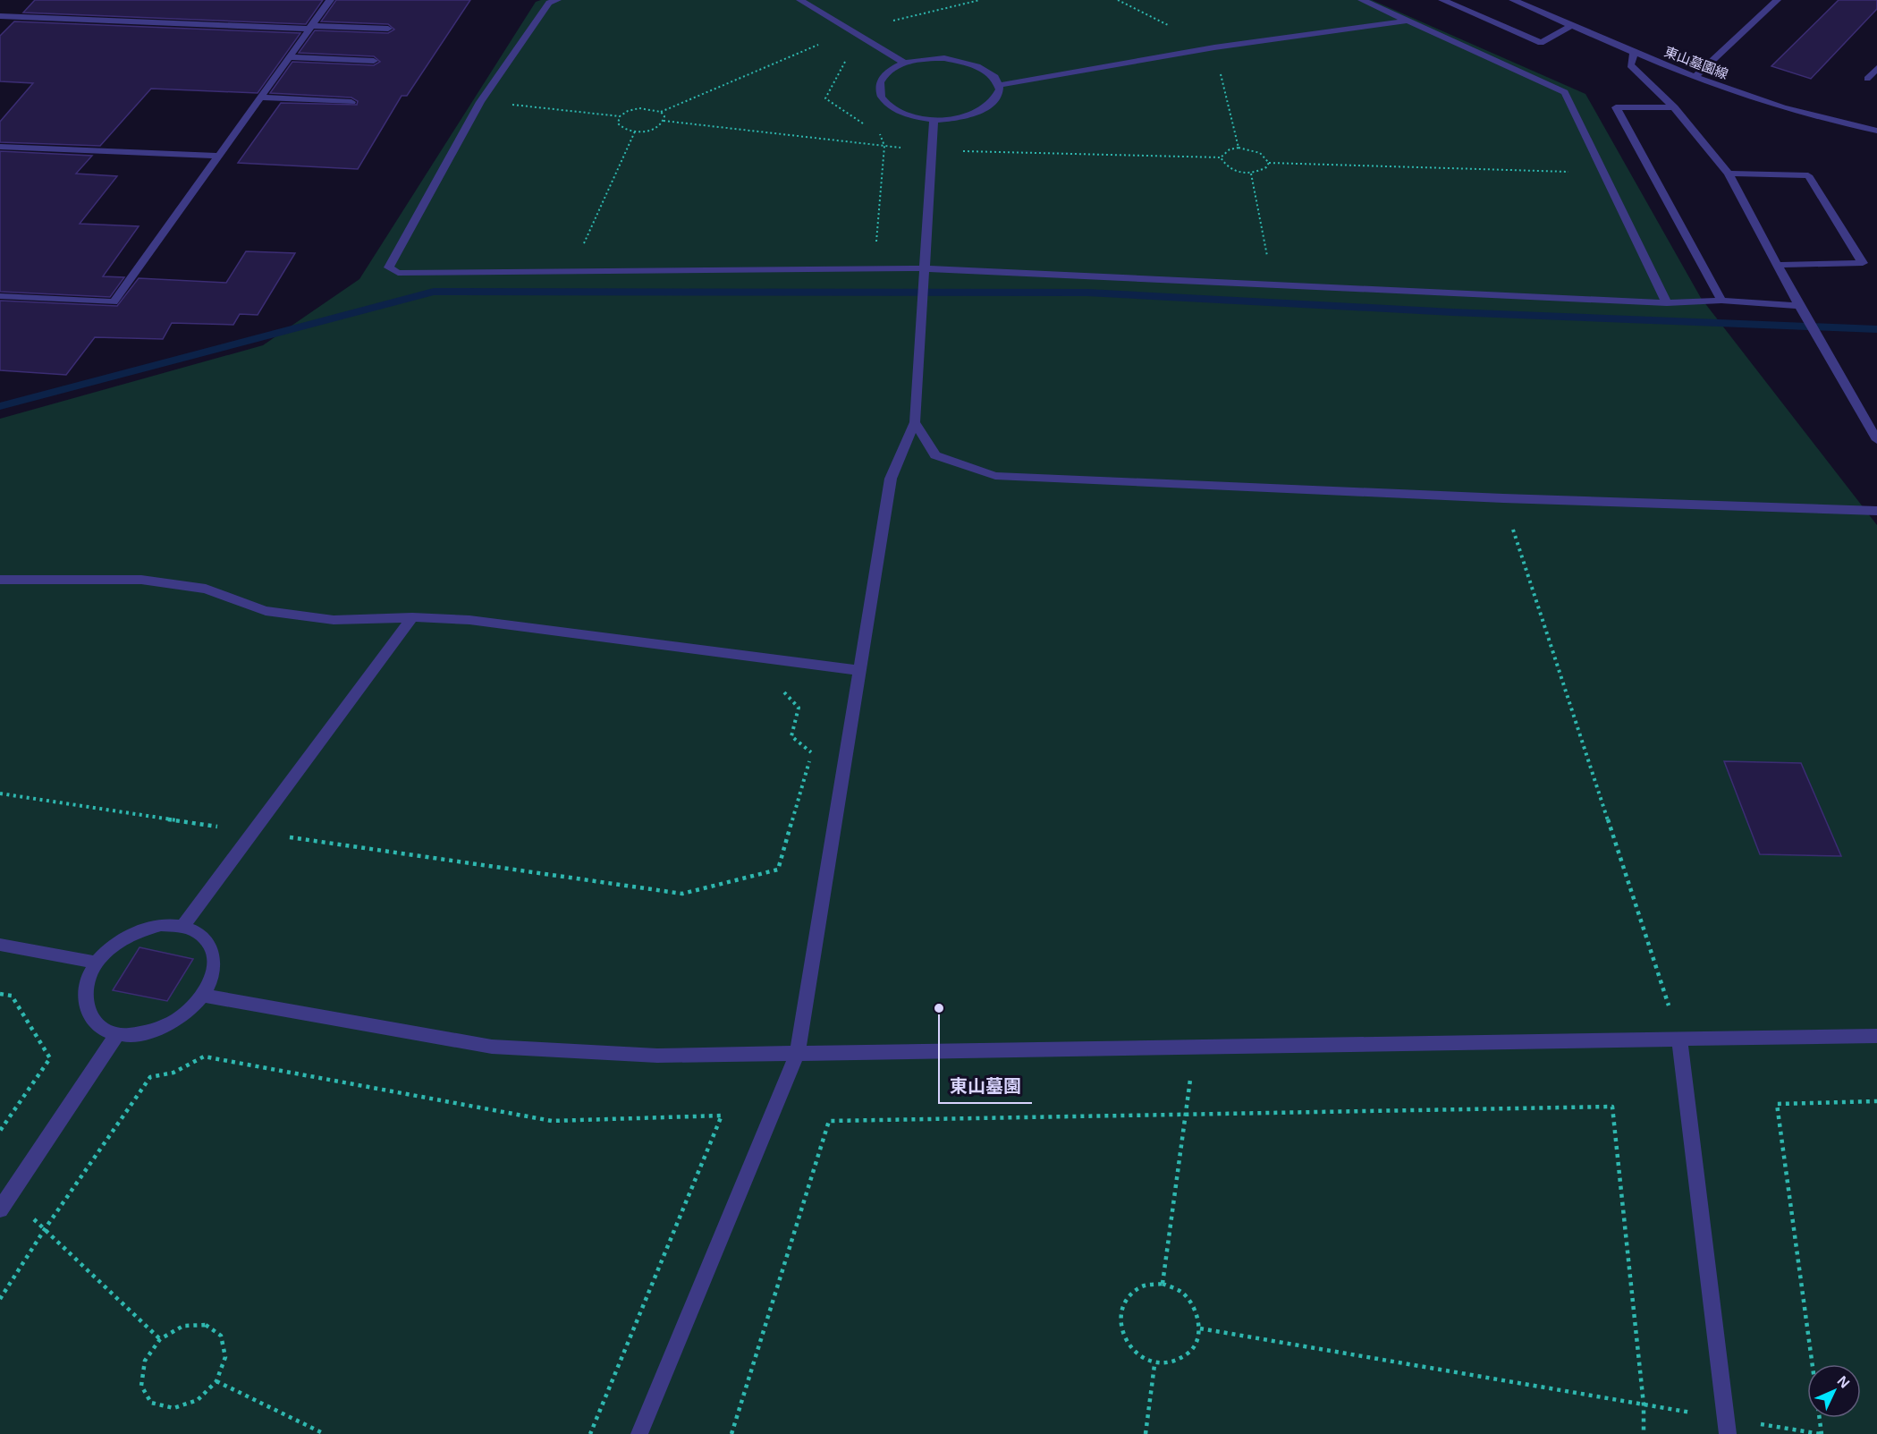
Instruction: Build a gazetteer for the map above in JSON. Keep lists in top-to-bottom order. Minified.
{"streets":{"street":["東山墓園線"]},"places":["東山墓園"],"north":"top right"}
